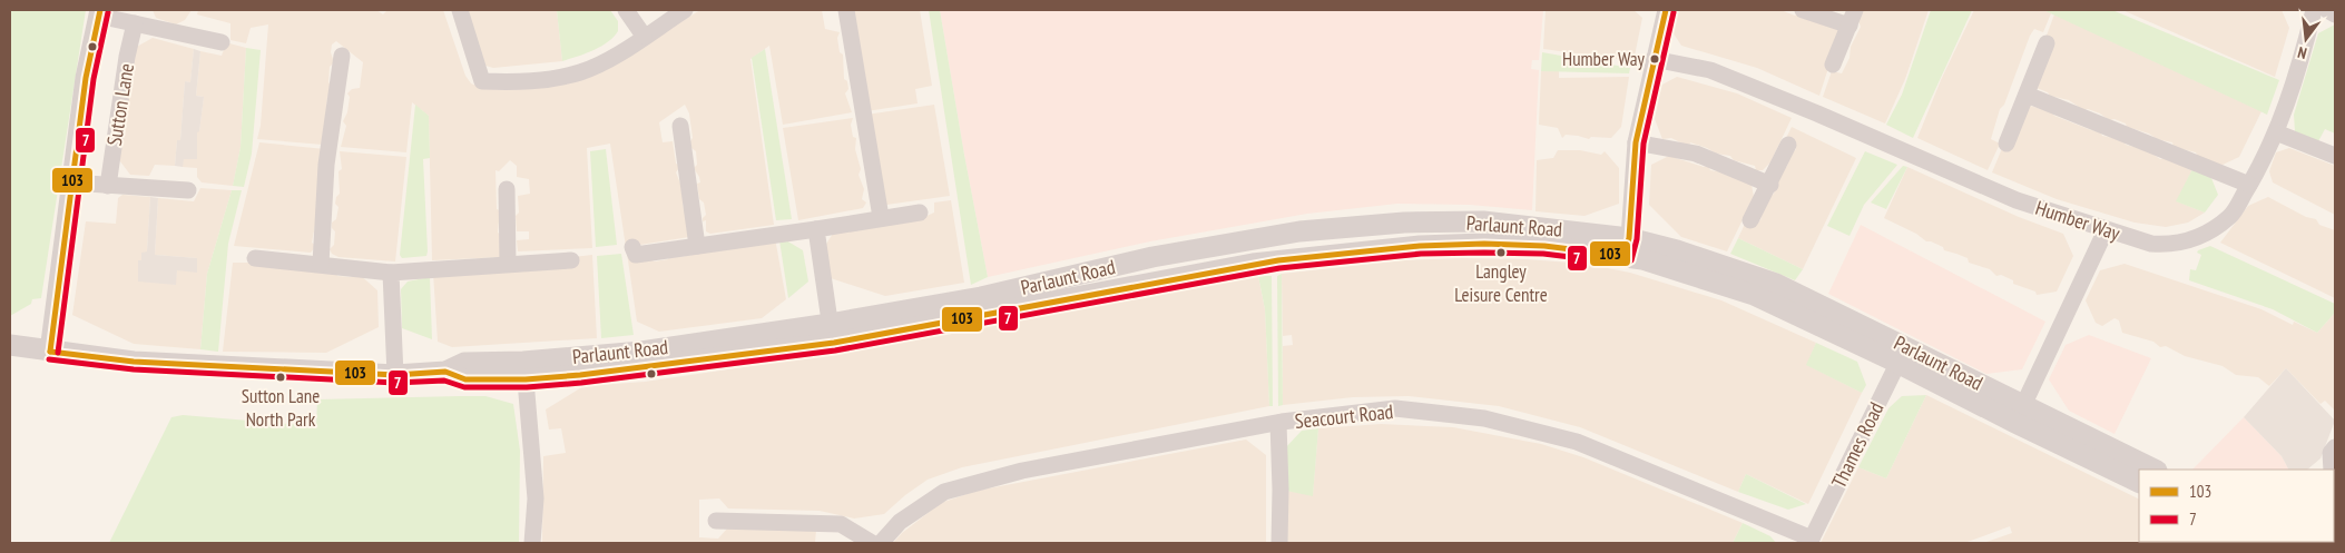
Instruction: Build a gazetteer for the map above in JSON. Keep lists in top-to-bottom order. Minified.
{"streets":{"street":["Sutton Lane","Humber Way","Parlaunt Road","Seacourt Road","Thames Road"]},"crossings":[["Sutton Lane","Parlaunt Road"],["Parlaunt Road","Thames Road"],["Seacourt Road","Thames Road"]],"places":["Humber Way","Langley Leisure Centre","Sutton Lane North Park"],"lines":["transit line 103","transit line 7"],"legend":["103","7"],"north":"bottom"}
